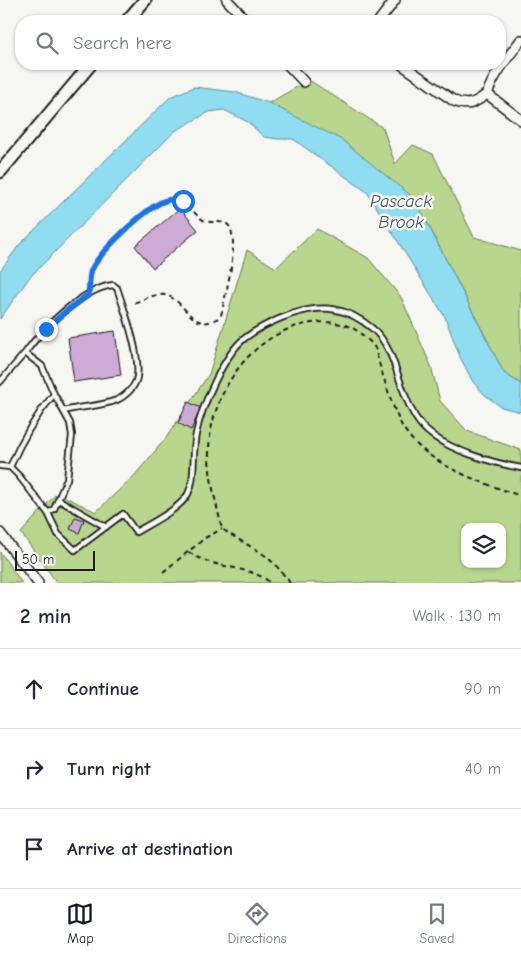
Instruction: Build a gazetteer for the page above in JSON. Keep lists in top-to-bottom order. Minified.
{"water":["Pascack Brook"],"scale_bar":"50 m","page":{"search":"Search here","scale":"50 m","heading":["2 min","Walk · 130 m"],"list":[["Continue","90 m"],["Turn right","40 m"],"Arrive at destination"],"nav":["Map","Directions","Saved"]}}
